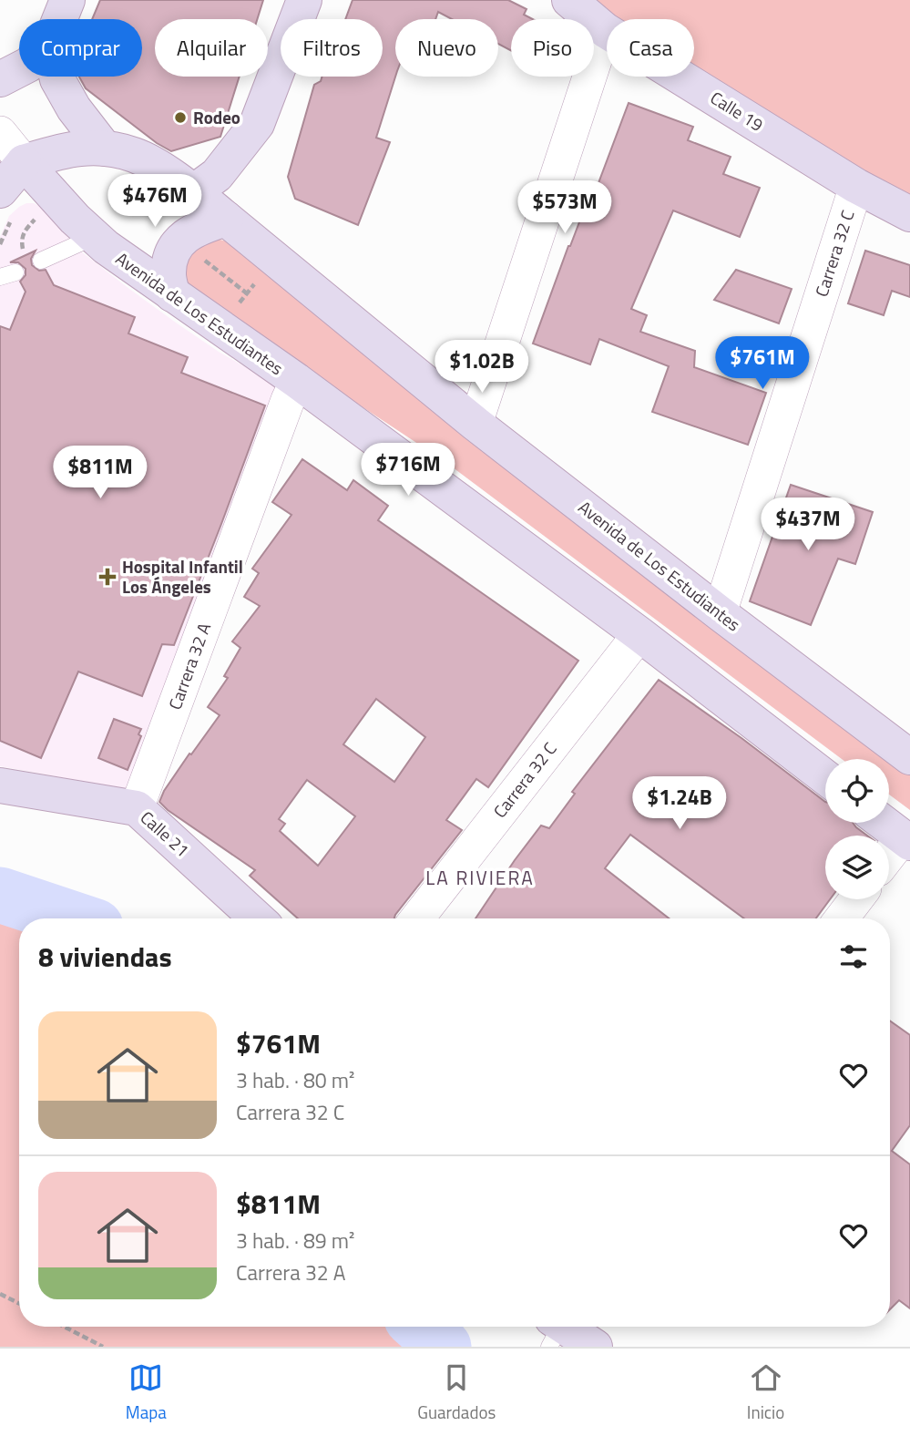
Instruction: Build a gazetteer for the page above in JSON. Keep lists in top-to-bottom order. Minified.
{"streets":{"main road":["Calle 19","Avenida de Los Estudiantes","Calle 21"],"street":["Carrera 32 C","Carrera 32 A"]},"crossings":[["Calle 19","Carrera 32 C"],["Carrera 32 C","Avenida de Los Estudiantes"],["Avenida de Los Estudiantes","Carrera 32 A"],["Carrera 32 A","Calle 21"]],"districts":["LA RIVIERA"],"places":{"other":["Rodeo"],"health":["Hospital Infantil Los Ángeles"]},"page":{"chip":["Comprar","Alquilar","Filtros","Nuevo","Piso","Casa"],"price":["$476M","$573M","$761M","$1.02B","$716M","$811M","$437M","$1.24B"],"heading":"8 viviendas","list":[{"name":"$761M","note":"3 hab. · 80 m² · Carrera 32 C"},{"name":"$811M","note":"3 hab. · 89 m² · Carrera 32 A"}],"tabs":["Mapa","Guardados","Inicio"]}}
